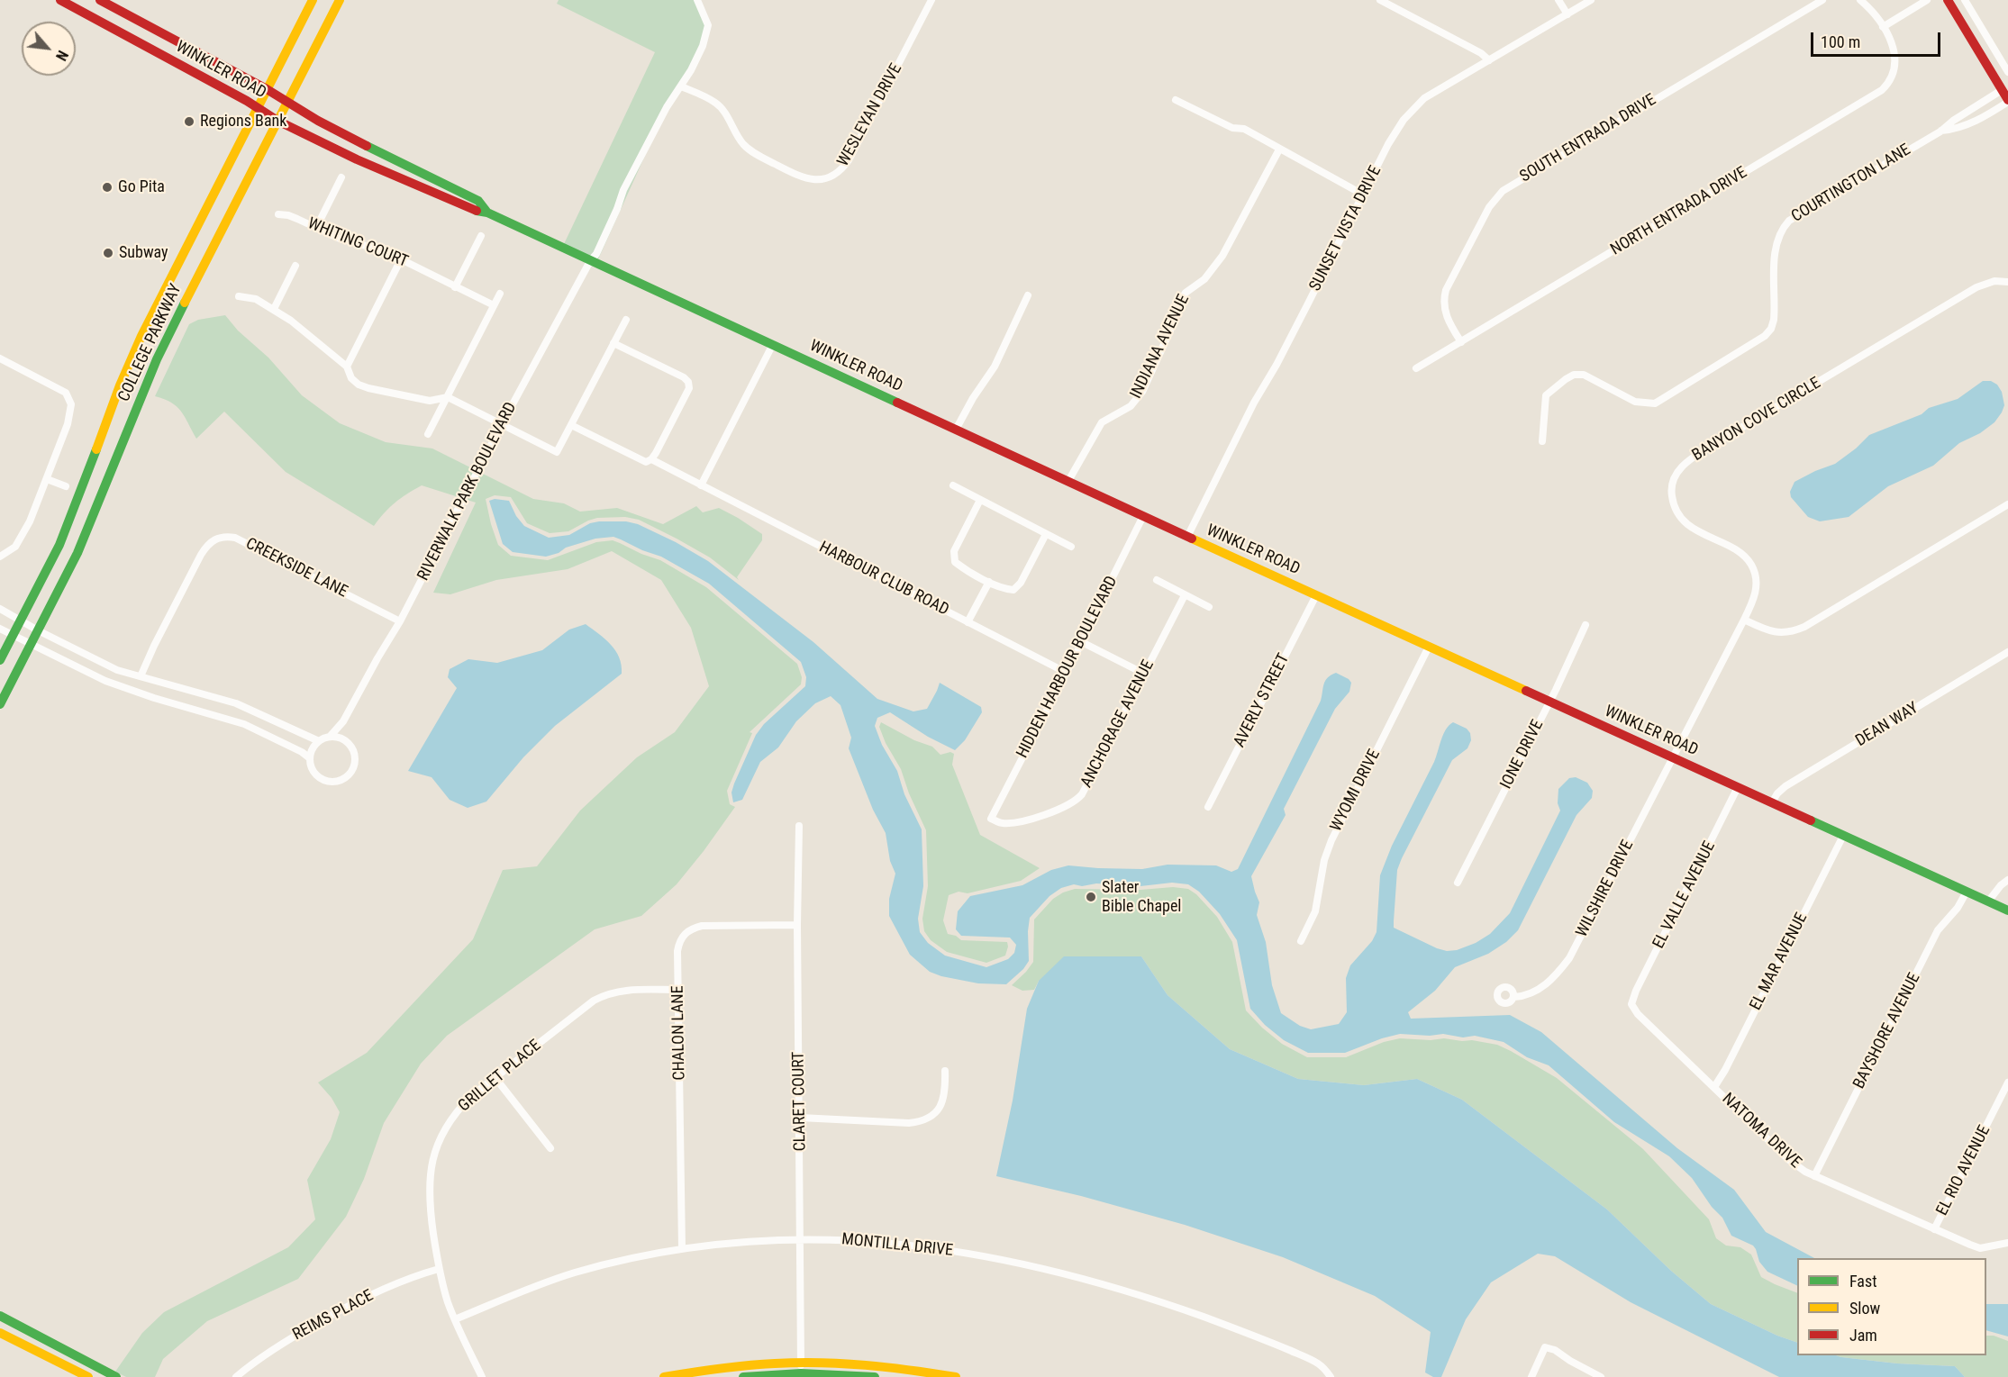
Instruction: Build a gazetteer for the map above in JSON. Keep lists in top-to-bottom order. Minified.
{"streets":{"street":["WINKLER ROAD","WESLEYAN DRIVE","SOUTH ENTRADA DRIVE","COURTINGTON LANE","NORTH ENTRADA DRIVE","SUNSET VISTA DRIVE","WHITING COURT","COLLEGE PARKWAY","INDIANA AVENUE","BANYON COVE CIRCLE","RIVERWALK PARK BOULEVARD","CREEKSIDE LANE","HARBOUR CLUB ROAD","HIDDEN HARBOUR BOULEVARD","AVERLY STREET","ANCHORAGE AVENUE","DEAN WAY","IONE DRIVE","WYOMI DRIVE","WILSHIRE DRIVE","EL VALLE AVENUE","EL MAR AVENUE","BAYSHORE AVENUE","CHALON LANE","GRILLET PLACE","CLARET COURT","NATOMA DRIVE","EL RIO AVENUE","MONTILLA DRIVE","REIMS PLACE"]},"crossings":[["WINKLER ROAD","SUNSET VISTA DRIVE"],["WINKLER ROAD","COLLEGE PARKWAY"],["WINKLER ROAD","INDIANA AVENUE"],["WINKLER ROAD","BANYON COVE CIRCLE"],["WINKLER ROAD","RIVERWALK PARK BOULEVARD"],["WINKLER ROAD","HIDDEN HARBOUR BOULEVARD"],["WINKLER ROAD","AVERLY STREET"],["WINKLER ROAD","DEAN WAY"],["WINKLER ROAD","IONE DRIVE"],["WINKLER ROAD","WYOMI DRIVE"],["WINKLER ROAD","WILSHIRE DRIVE"],["WINKLER ROAD","EL VALLE AVENUE"],["WINKLER ROAD","EL MAR AVENUE"],["WINKLER ROAD","BAYSHORE AVENUE"],["WESLEYAN DRIVE","RIVERWALK PARK BOULEVARD"],["SOUTH ENTRADA DRIVE","NORTH ENTRADA DRIVE"],["BANYON COVE CIRCLE","WILSHIRE DRIVE"],["RIVERWALK PARK BOULEVARD","CREEKSIDE LANE"],["HARBOUR CLUB ROAD","HIDDEN HARBOUR BOULEVARD"],["HIDDEN HARBOUR BOULEVARD","ANCHORAGE AVENUE"],["EL VALLE AVENUE","NATOMA DRIVE"],["EL MAR AVENUE","NATOMA DRIVE"],["BAYSHORE AVENUE","NATOMA DRIVE"],["CHALON LANE","GRILLET PLACE"],["CHALON LANE","CLARET COURT"],["CHALON LANE","MONTILLA DRIVE"],["GRILLET PLACE","MONTILLA DRIVE"],["GRILLET PLACE","REIMS PLACE"],["CLARET COURT","MONTILLA DRIVE"],["NATOMA DRIVE","EL RIO AVENUE"]],"places":["Regions Bank","Go Pita","Subway","Slater Bible Chapel"],"legend":["Fast","Slow","Jam"],"scale_bar":"100 m","north":"bottom right"}
